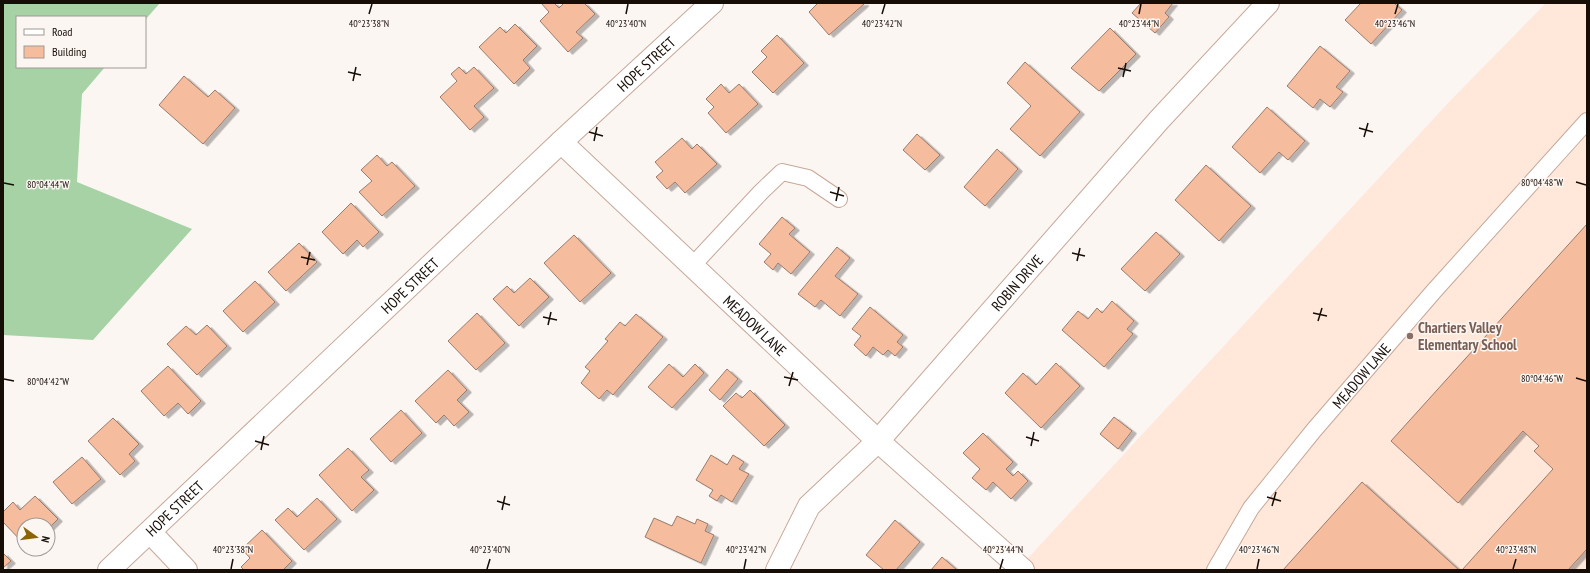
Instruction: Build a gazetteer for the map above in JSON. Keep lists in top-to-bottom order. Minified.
{"streets":{"street":["HOPE STREET","ROBIN DRIVE","MEADOW LANE"]},"crossings":[["HOPE STREET","MEADOW LANE"],["ROBIN DRIVE","MEADOW LANE"]],"places":["Chartiers Valley Elementary School"],"legend":["Road","Building"],"north":"right","coordinates":["40°23'38\"N","40°23'40\"N","40°23'42\"N","40°23'44\"N","40°23'46\"N","80°04'48\"W","80°04'44\"W","80°04'46\"W","80°04'42\"W","40°23'48\"N"]}
